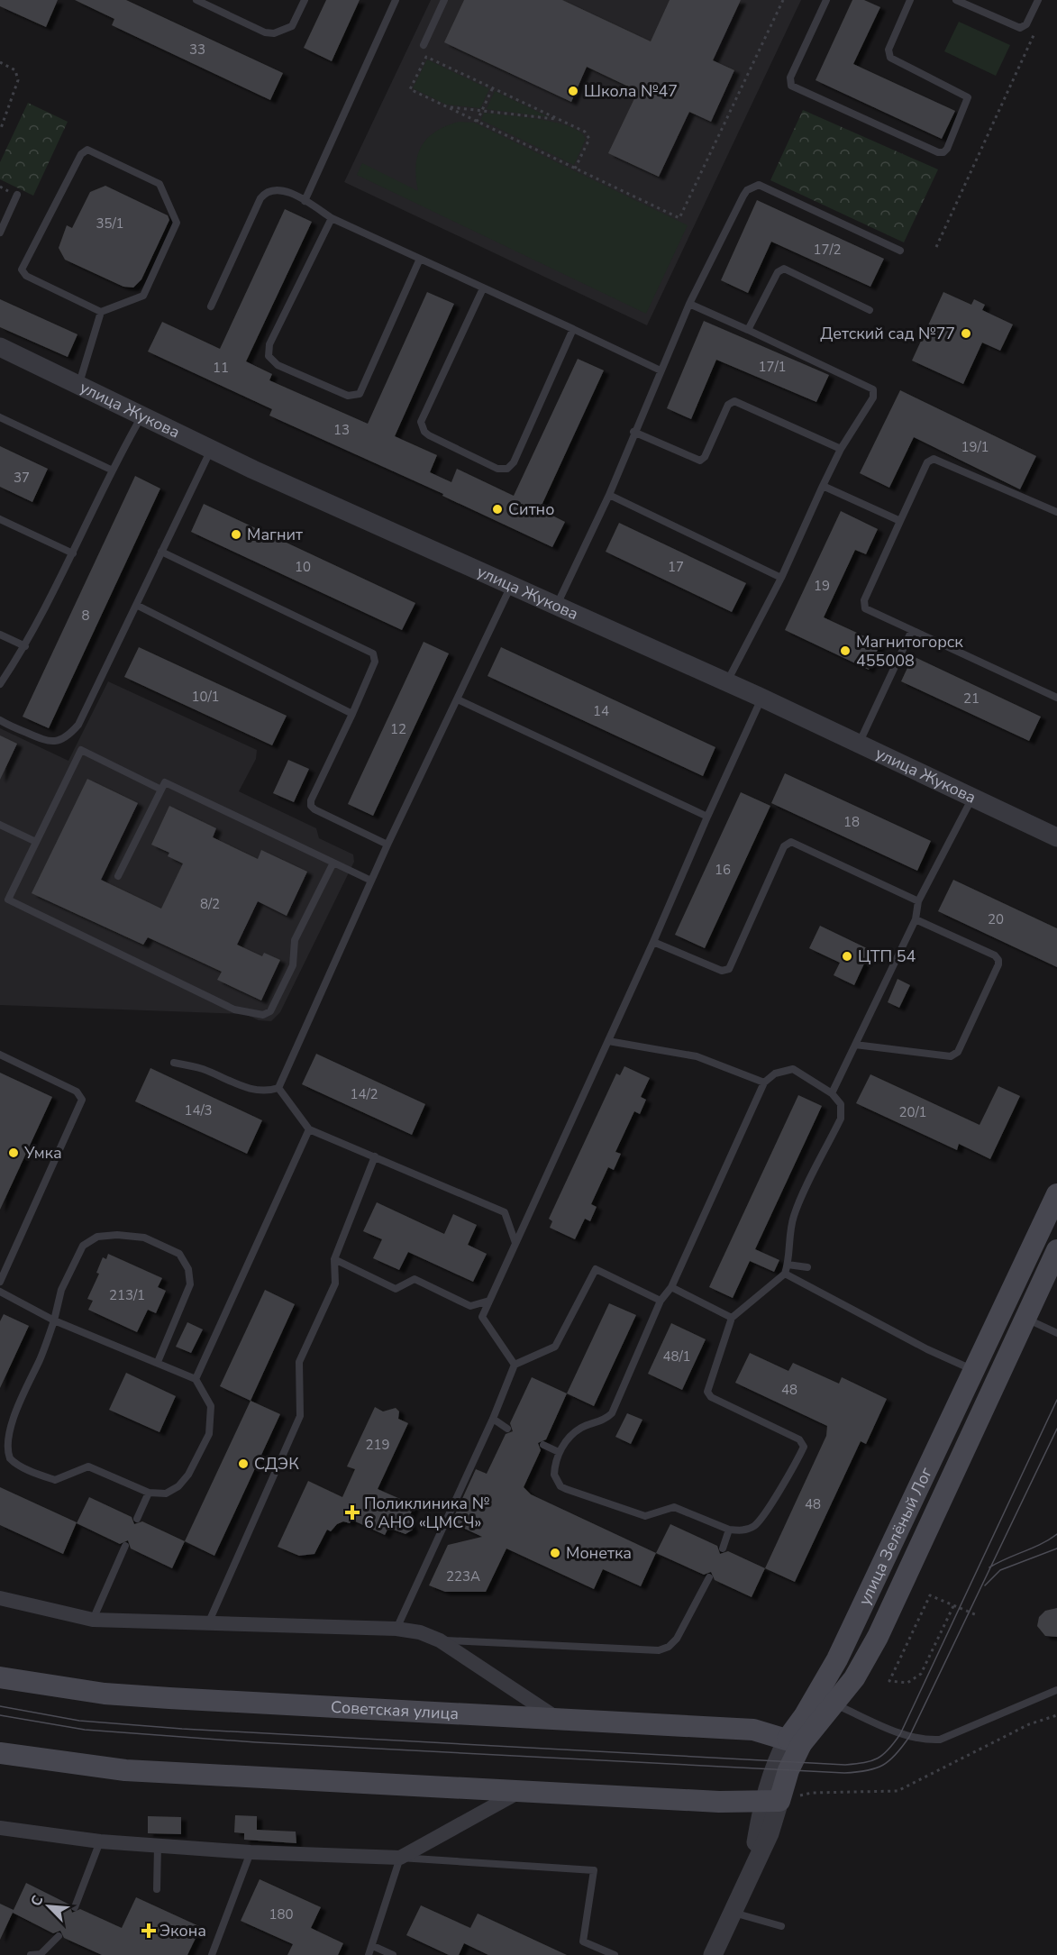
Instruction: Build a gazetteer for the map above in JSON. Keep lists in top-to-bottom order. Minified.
{"streets":{"main road":["улица Зелёный Лог","Советская улица"],"street":["улица Жукова"]},"crossings":[["улица Зелёный Лог","Советская улица"]],"places":{"other":["Школа №47","Детский сад №77","Ситно","Магнит","Магнитогорск 455008","ЦТП 54","Умка","СДЭК","Монетка"],"health":["Поликлиника № 6 АНО «ЦМСЧ»","Экона"]},"house_numbers":["33","35/1","17/2","17/1","11","13","19/1","37","10","17","19","8","10/1","21","14","12","18","16","8/2","20","14/2","14/3","20/1","213/1","48/1","48","219","48","223А","180"],"north":"top left"}
